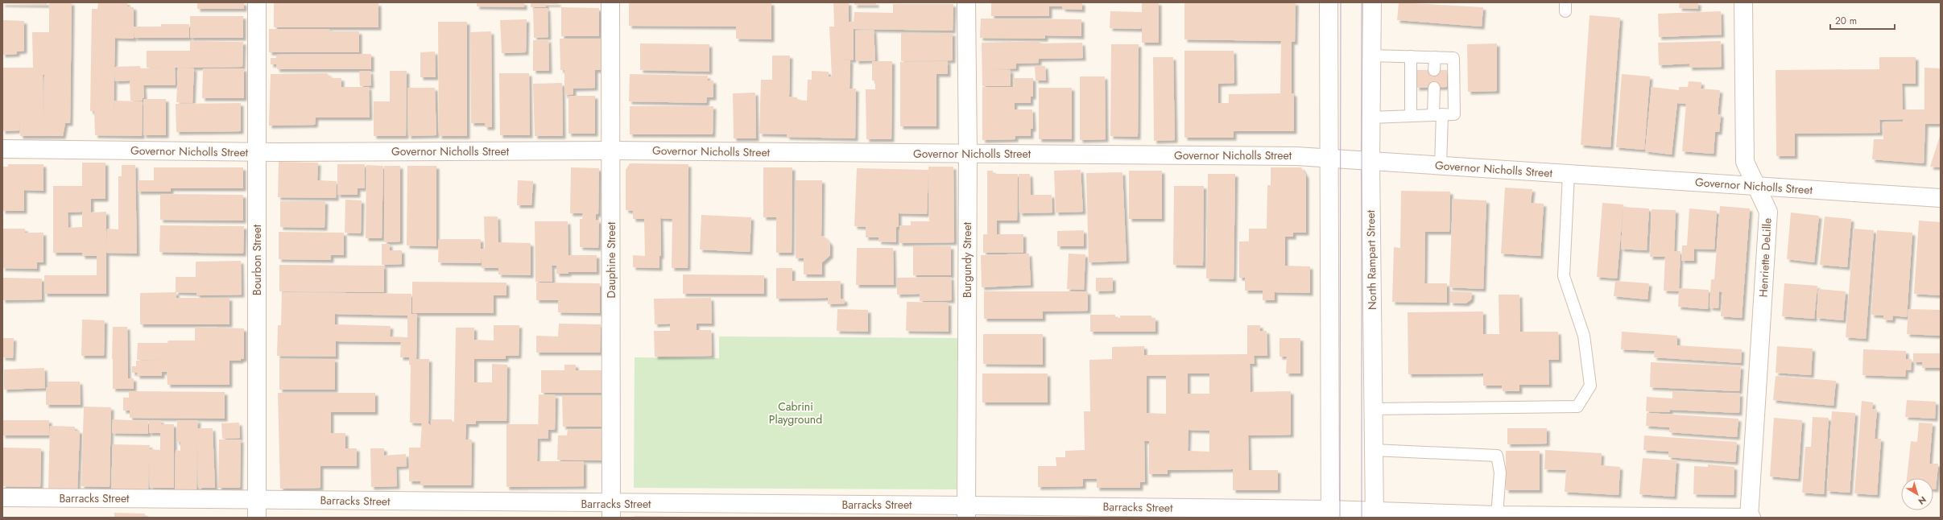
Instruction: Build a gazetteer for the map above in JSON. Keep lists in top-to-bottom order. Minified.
{"streets":{"street":["Governor Nicholls Street","Henriette DeLille","Bourbon Street","Dauphine Street","Burgundy Street","North Rampart Street","Barracks Street"]},"crossings":[["Governor Nicholls Street","Henriette DeLille"],["Governor Nicholls Street","Bourbon Street"],["Governor Nicholls Street","Dauphine Street"],["Governor Nicholls Street","Burgundy Street"],["Governor Nicholls Street","North Rampart Street"],["Henriette DeLille","Barracks Street"],["Bourbon Street","Barracks Street"],["Dauphine Street","Barracks Street"],["Burgundy Street","Barracks Street"],["North Rampart Street","Barracks Street"]],"parks":["Cabrini Playground"],"scale_bar":"20 m","north":"bottom right"}
